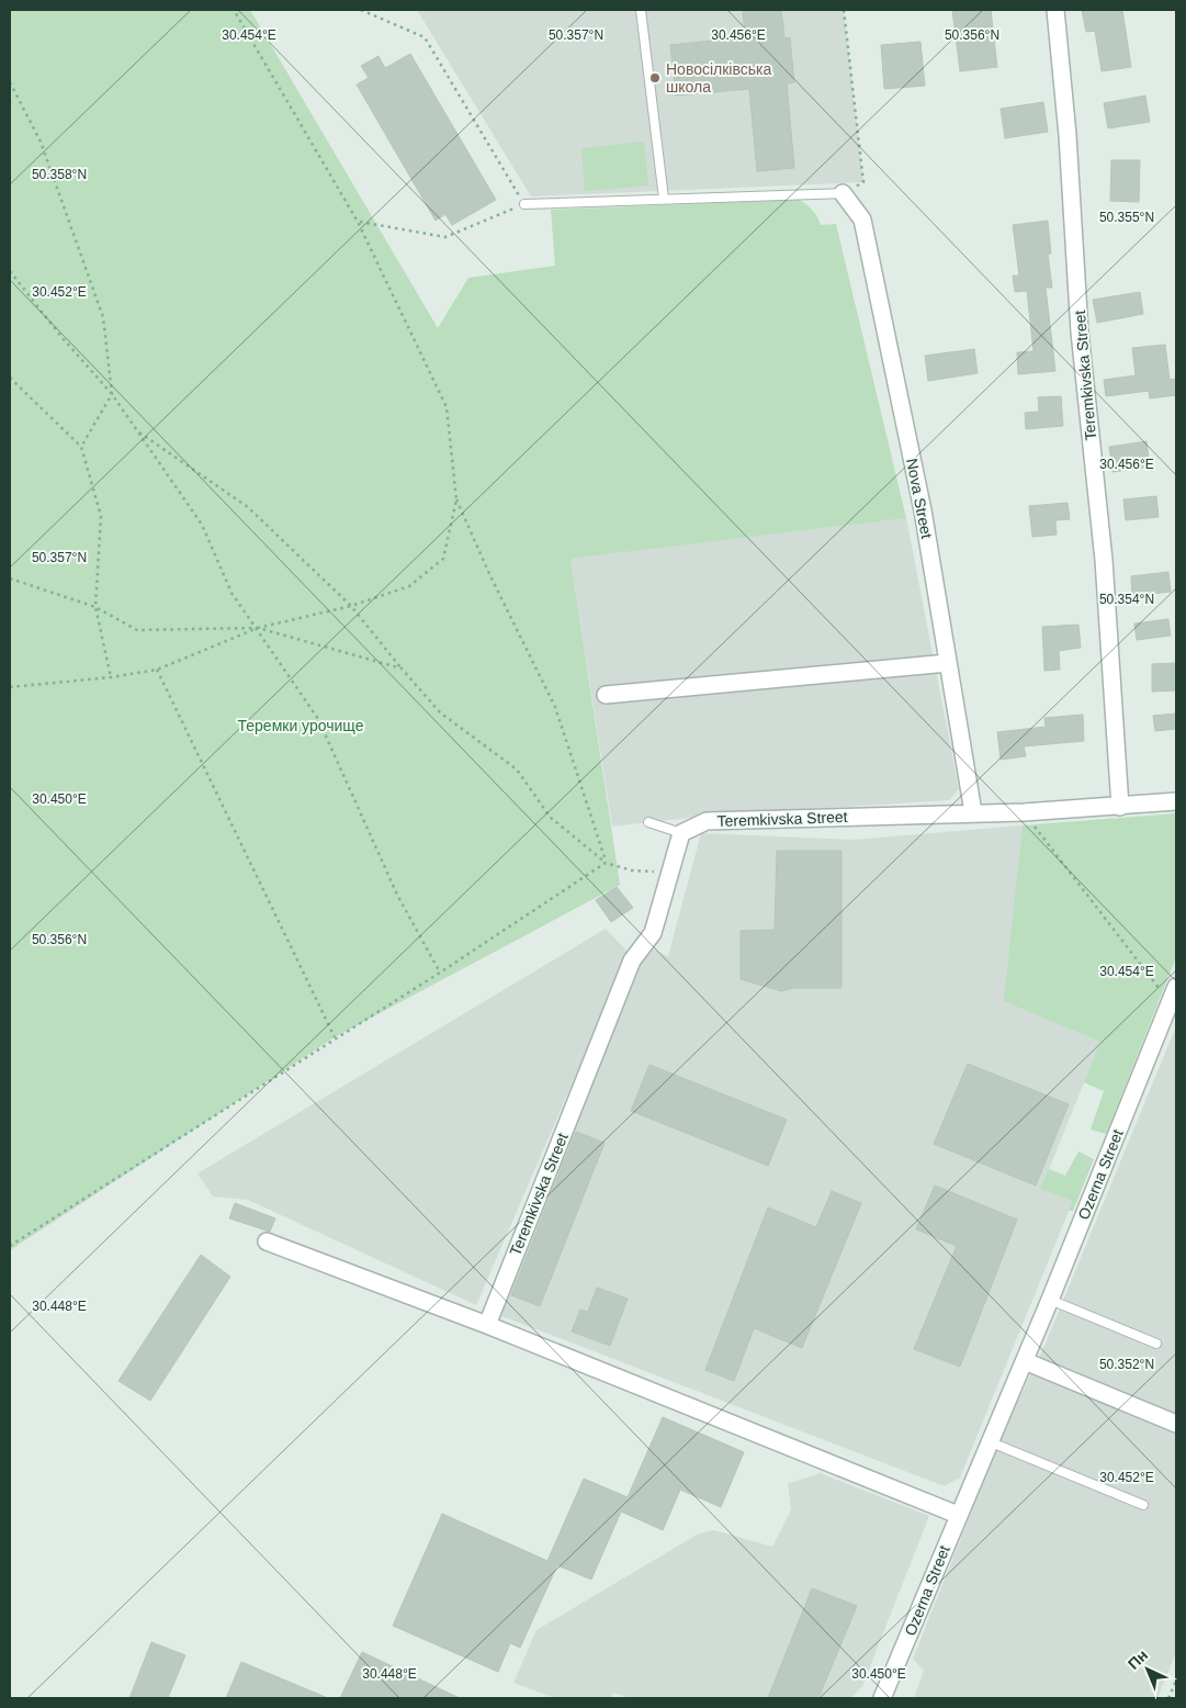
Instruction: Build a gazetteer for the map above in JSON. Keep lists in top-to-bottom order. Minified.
{"streets":{"street":["Teremkivska Street","Nova Street","Ozerna Street"]},"crossings":[["Teremkivska Street","Nova Street"]],"parks":["Теремки урочище"],"places":["Новосілківська школа"],"north":"top left","coordinates":["50.357°N","50.356°N","30.454°E","30.456°E","50.358°N","50.355°N","30.452°E","50.354°N","30.450°E","30.448°E","50.352°N"]}
